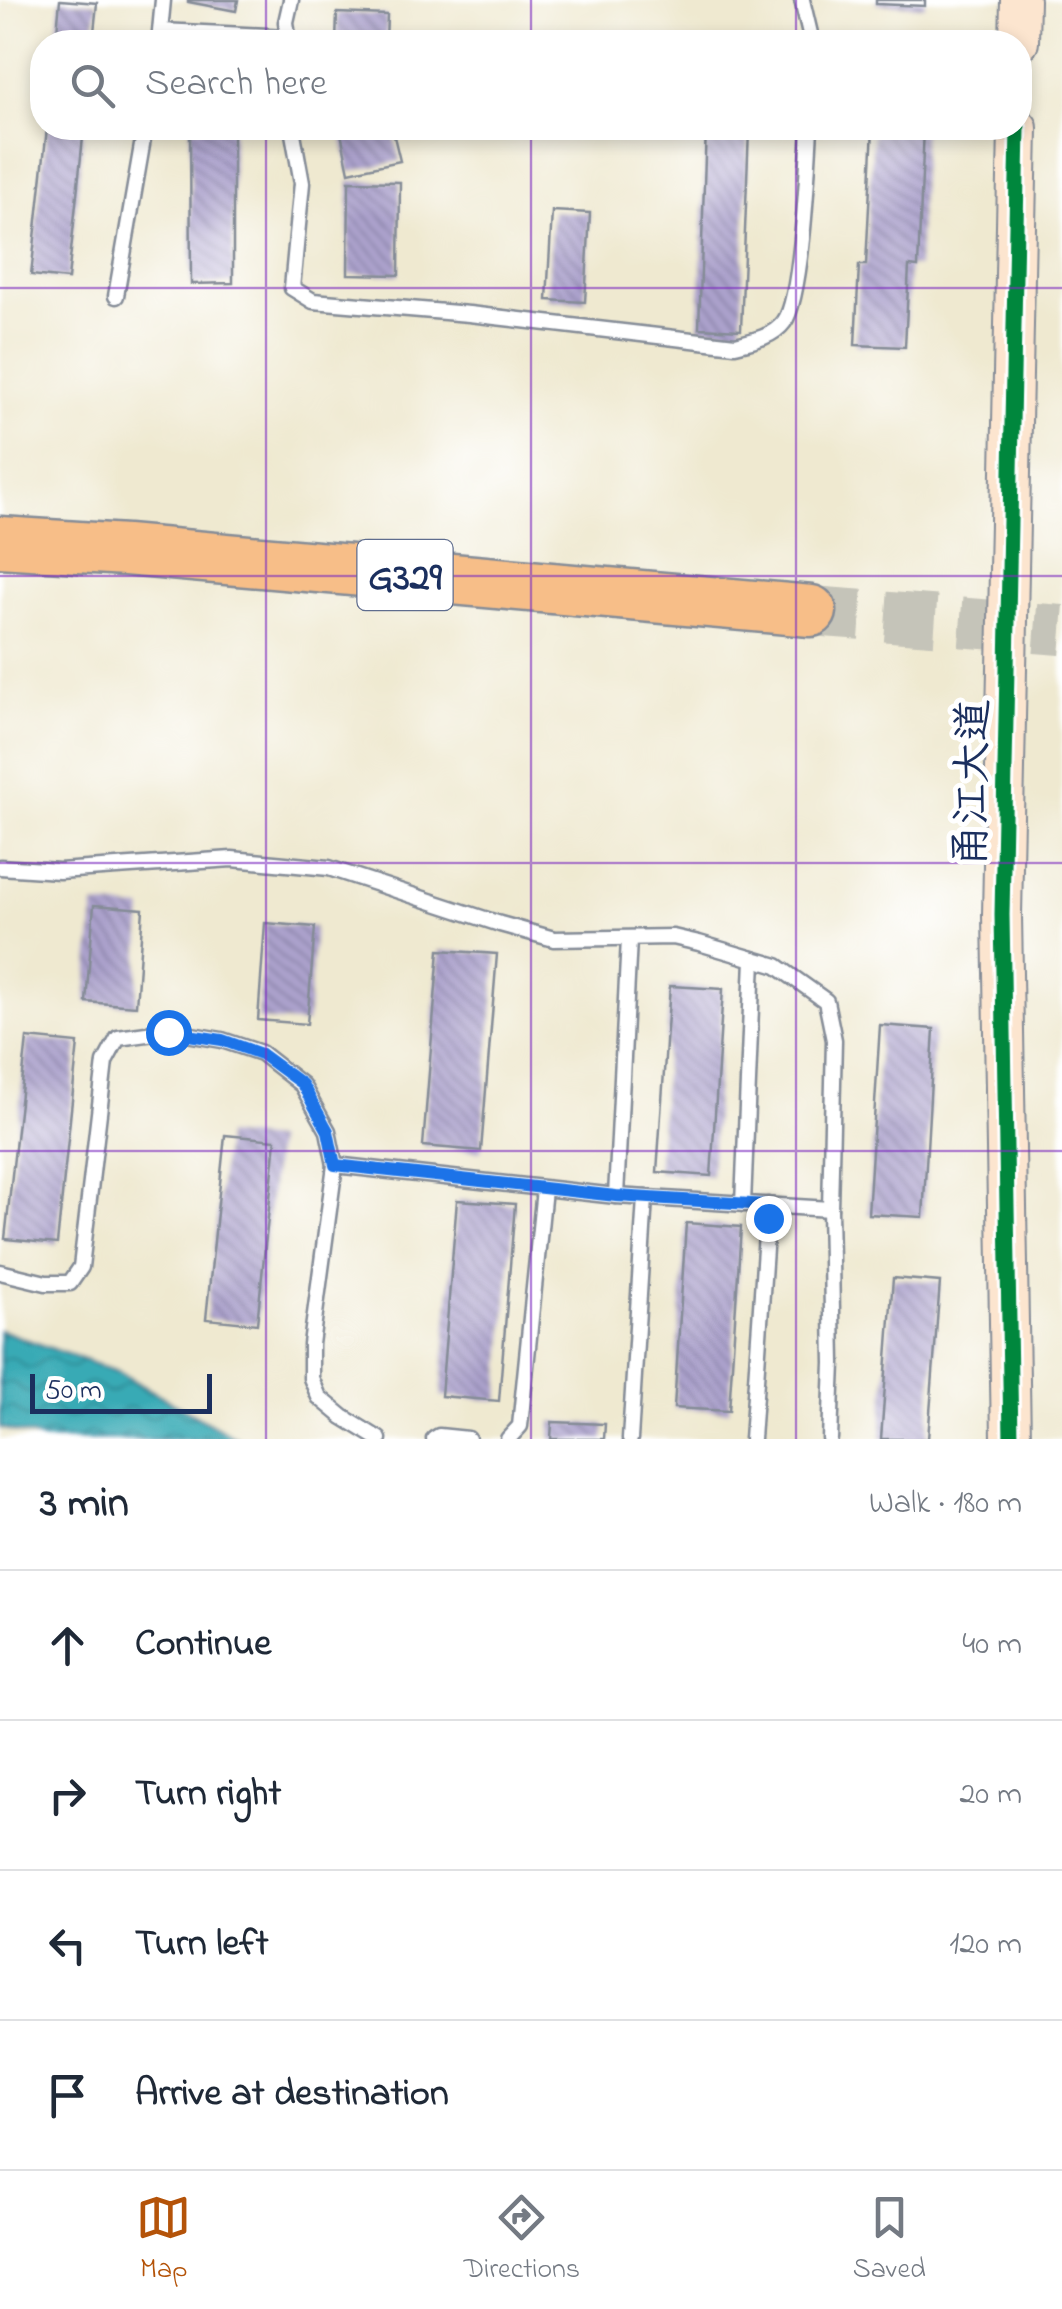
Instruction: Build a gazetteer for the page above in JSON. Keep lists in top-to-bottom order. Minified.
{"streets":{"highway":["G329"],"main road":["甬江大道"]},"scale_bar":"50 m","page":{"search":"Search here","scale":"50 m","heading":["3 min","Walk · 180 m"],"list":[["Continue","40 m"],["Turn right","20 m"],["Turn left","120 m"],"Arrive at destination"],"nav":["Map","Directions","Saved"]}}
